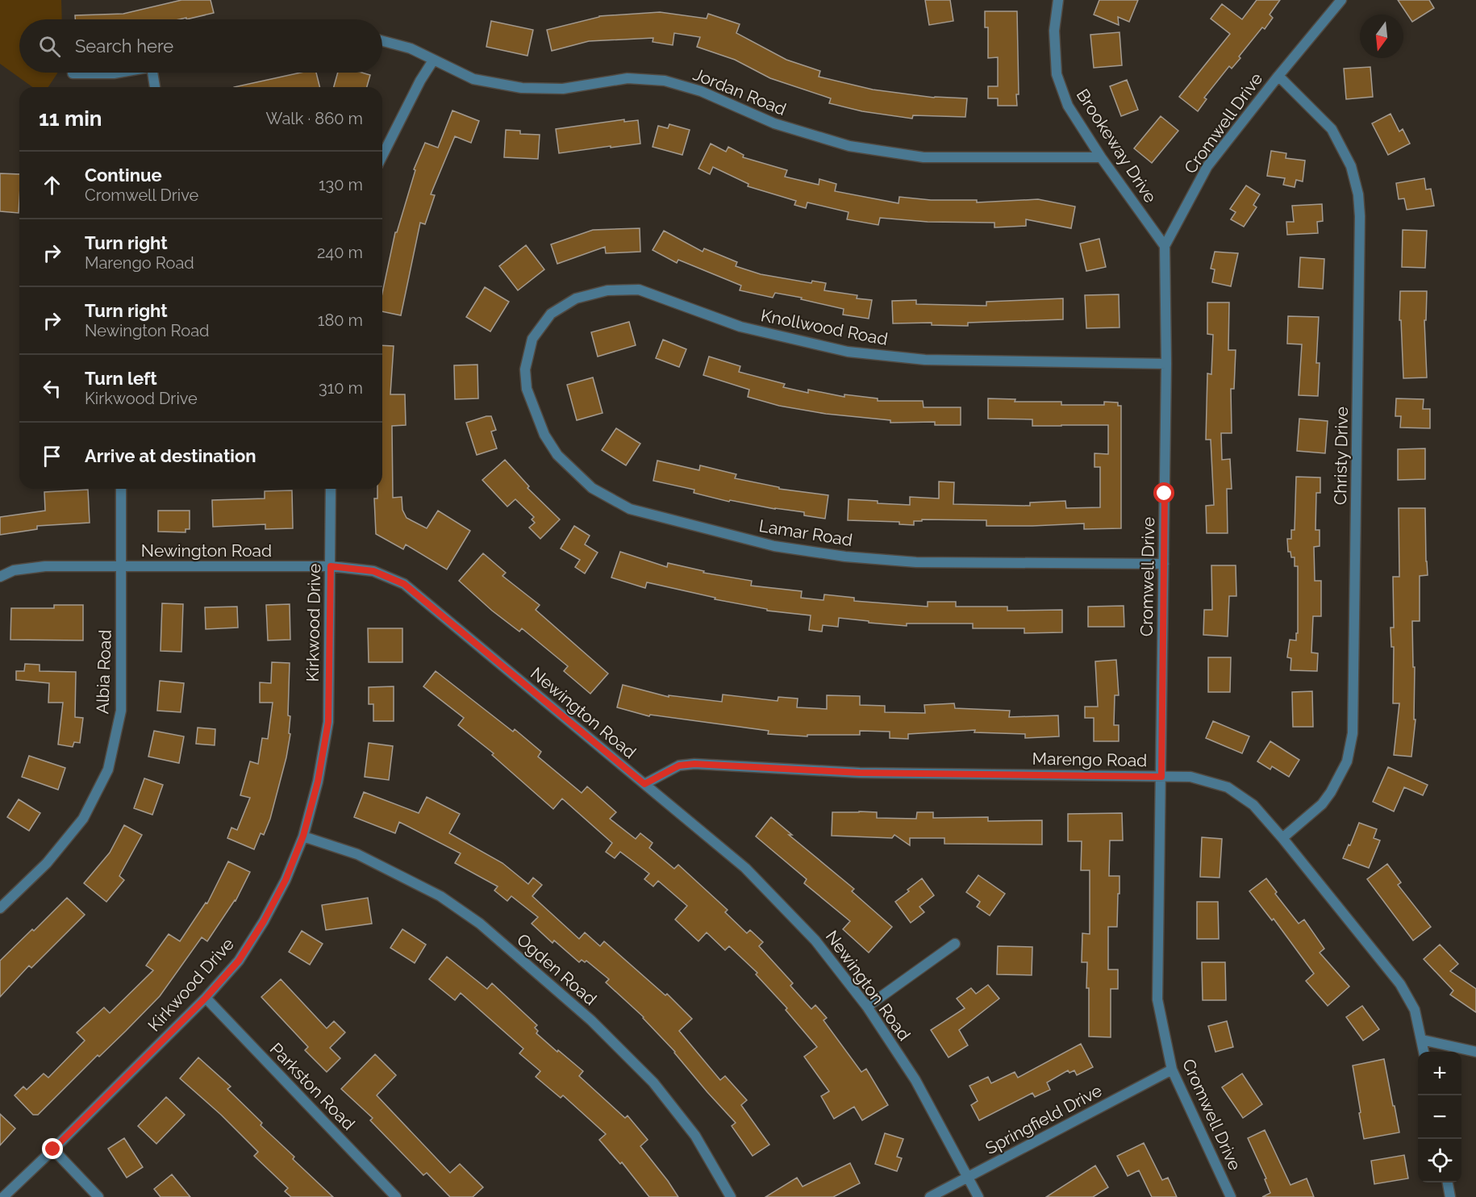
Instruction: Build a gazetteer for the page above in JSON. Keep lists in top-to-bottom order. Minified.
{"streets":{"street":["Jordan Road","Cromwell Drive","Brookeway Drive","Knollwood Road","Christy Drive","Lamar Road","Newington Road","Kirkwood Drive","Albia Road","Marengo Road","Ogden Road","Parkston Road","Springfield Drive"]},"crossings":[["Jordan Road","Brookeway Drive"],["Cromwell Drive","Brookeway Drive"],["Cromwell Drive","Knollwood Road"],["Cromwell Drive","Christy Drive"],["Cromwell Drive","Lamar Road"],["Cromwell Drive","Marengo Road"],["Cromwell Drive","Springfield Drive"],["Knollwood Road","Lamar Road"],["Christy Drive","Marengo Road"],["Newington Road","Kirkwood Drive"],["Newington Road","Albia Road"],["Newington Road","Marengo Road"],["Newington Road","Springfield Drive"],["Kirkwood Drive","Ogden Road"],["Kirkwood Drive","Parkston Road"]],"north":"bottom","page":{"search":"Search here","heading":["11 min","Walk · 860 m"],"list":[["Continue","Cromwell Drive","130 m"],["Turn right","Marengo Road","240 m"],["Turn right","Newington Road","180 m"],["Turn left","Kirkwood Drive","310 m"],"Arrive at destination"],"map_buttons":["+","−"]}}
